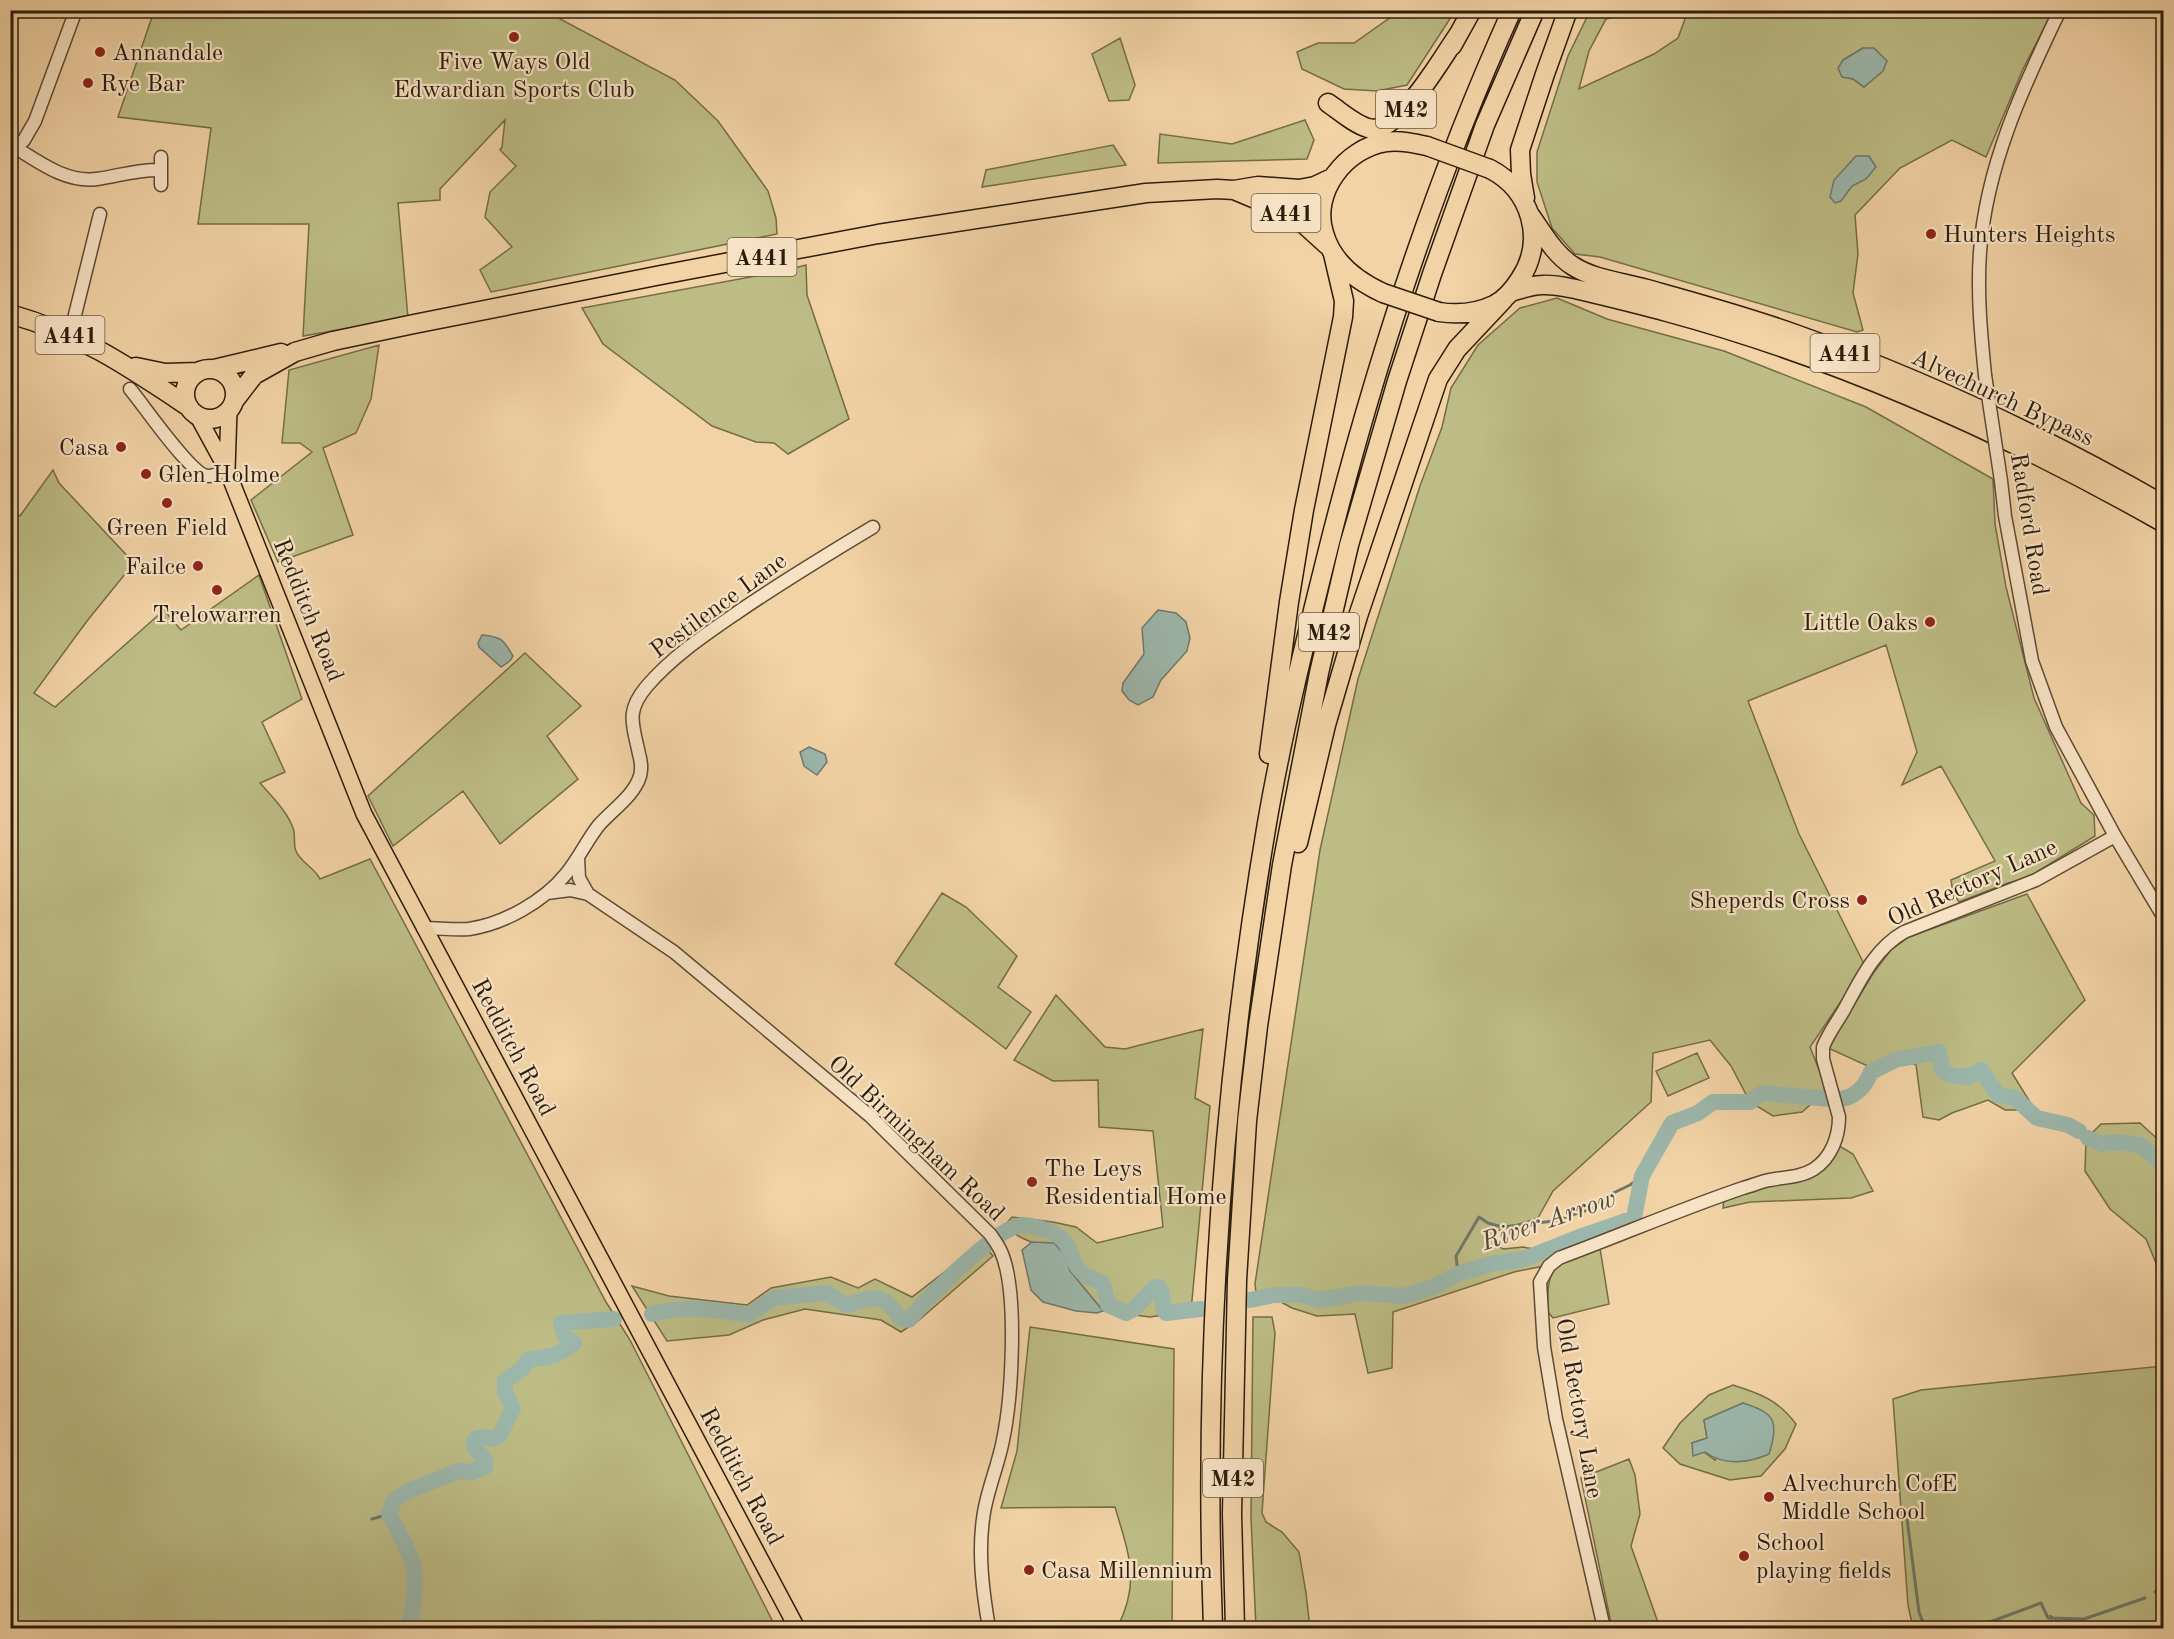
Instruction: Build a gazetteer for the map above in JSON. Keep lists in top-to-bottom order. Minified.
{"streets":{"highway":["M42","A441","Alvechurch Bypass","Redditch Road"],"street":["Radford Road","Pestilence Lane","Old Rectory Lane","Old Birmingham Road"]},"crossings":[["M42","A441"],["M42","Alvechurch Bypass"],["A441","Alvechurch Bypass"],["A441","Redditch Road"],["Radford Road","Old Rectory Lane"],["Pestilence Lane","Old Birmingham Road"]],"water":["River Arrow"],"places":["Five Ways Old Edwardian Sports Club","Annandale","Rye Bar","Hunters Heights","Casa","Glen Holme","Green Field","Failce","Trelowarren","Little Oaks","Sheperds Cross","The Leys Residential Home","Alvechurch CofE Middle School","School playing fields","Casa Millennium"]}
